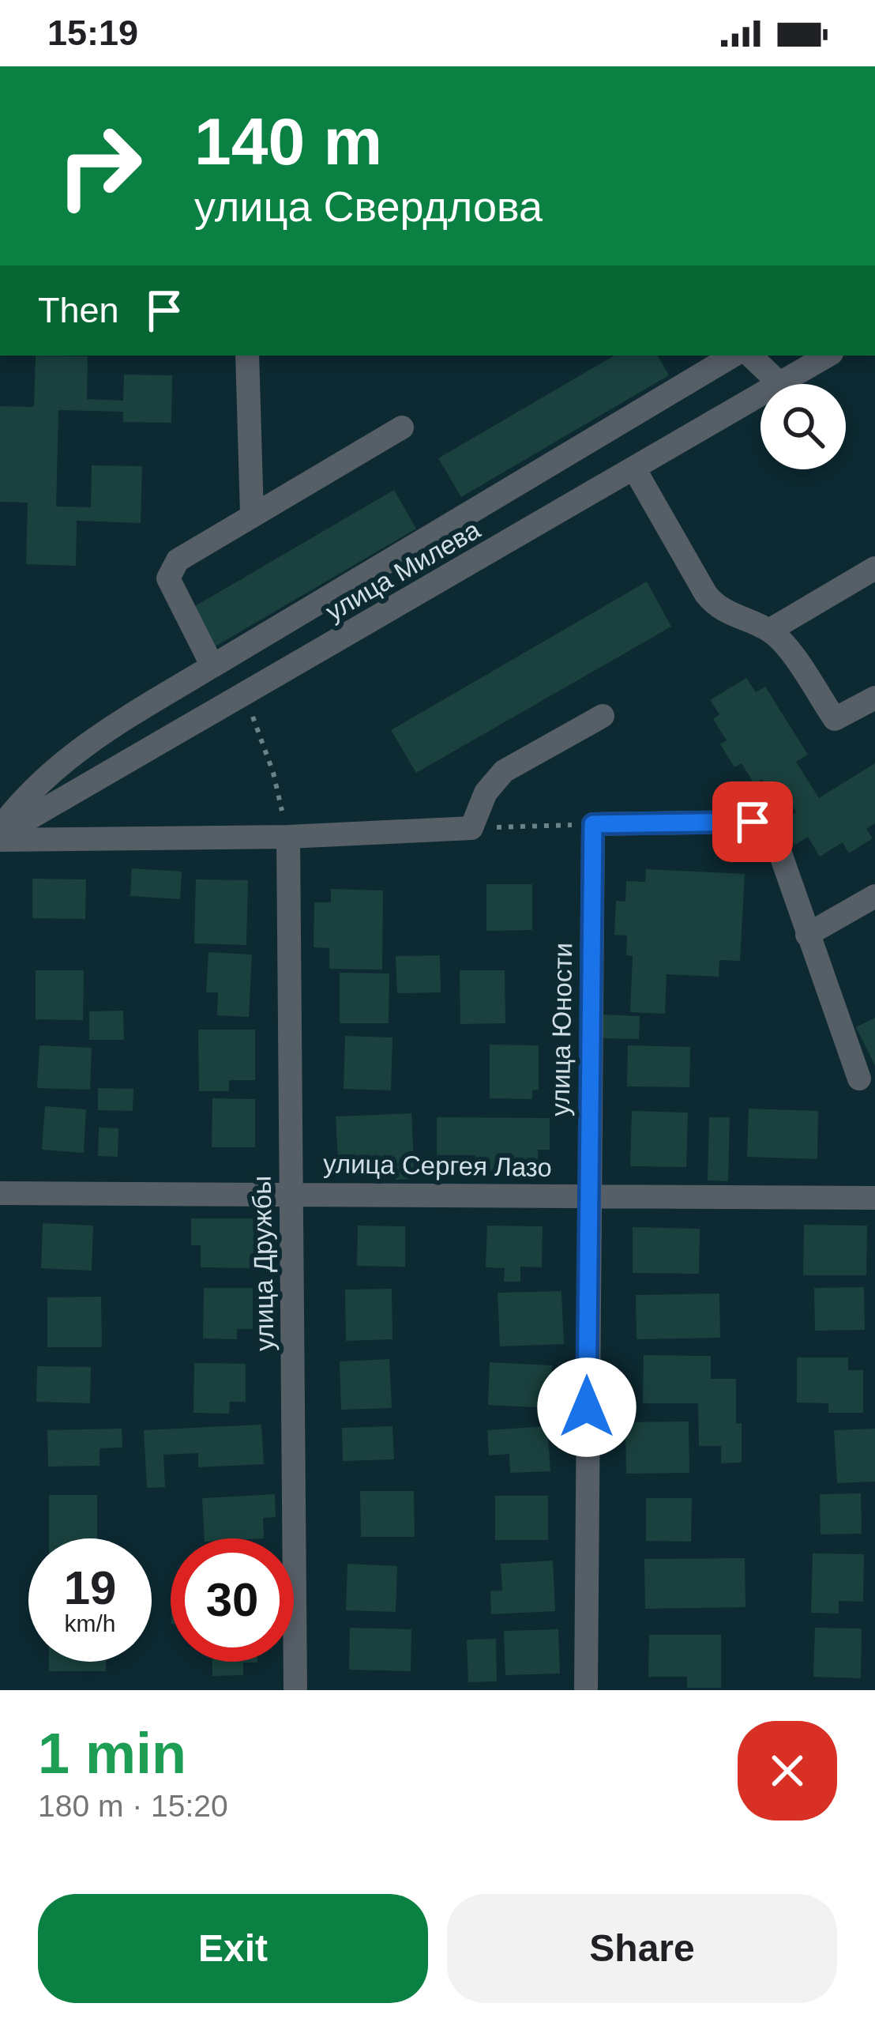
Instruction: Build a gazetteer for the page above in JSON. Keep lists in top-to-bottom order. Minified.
{"streets":{"street":["улица Милева","улица Юности","улица Сергея Лазо","улица Дружбы"]},"crossings":[["улица Юности","улица Сергея Лазо"],["улица Сергея Лазо","улица Дружбы"]],"page":{"status":"15:19","turn":["140 m","улица Свердлова"],"then":"Then","speed":"19 km/h","limit":"30","heading":["1 min","180 m · 15:20"],"buttons":["Exit","Share"]}}
